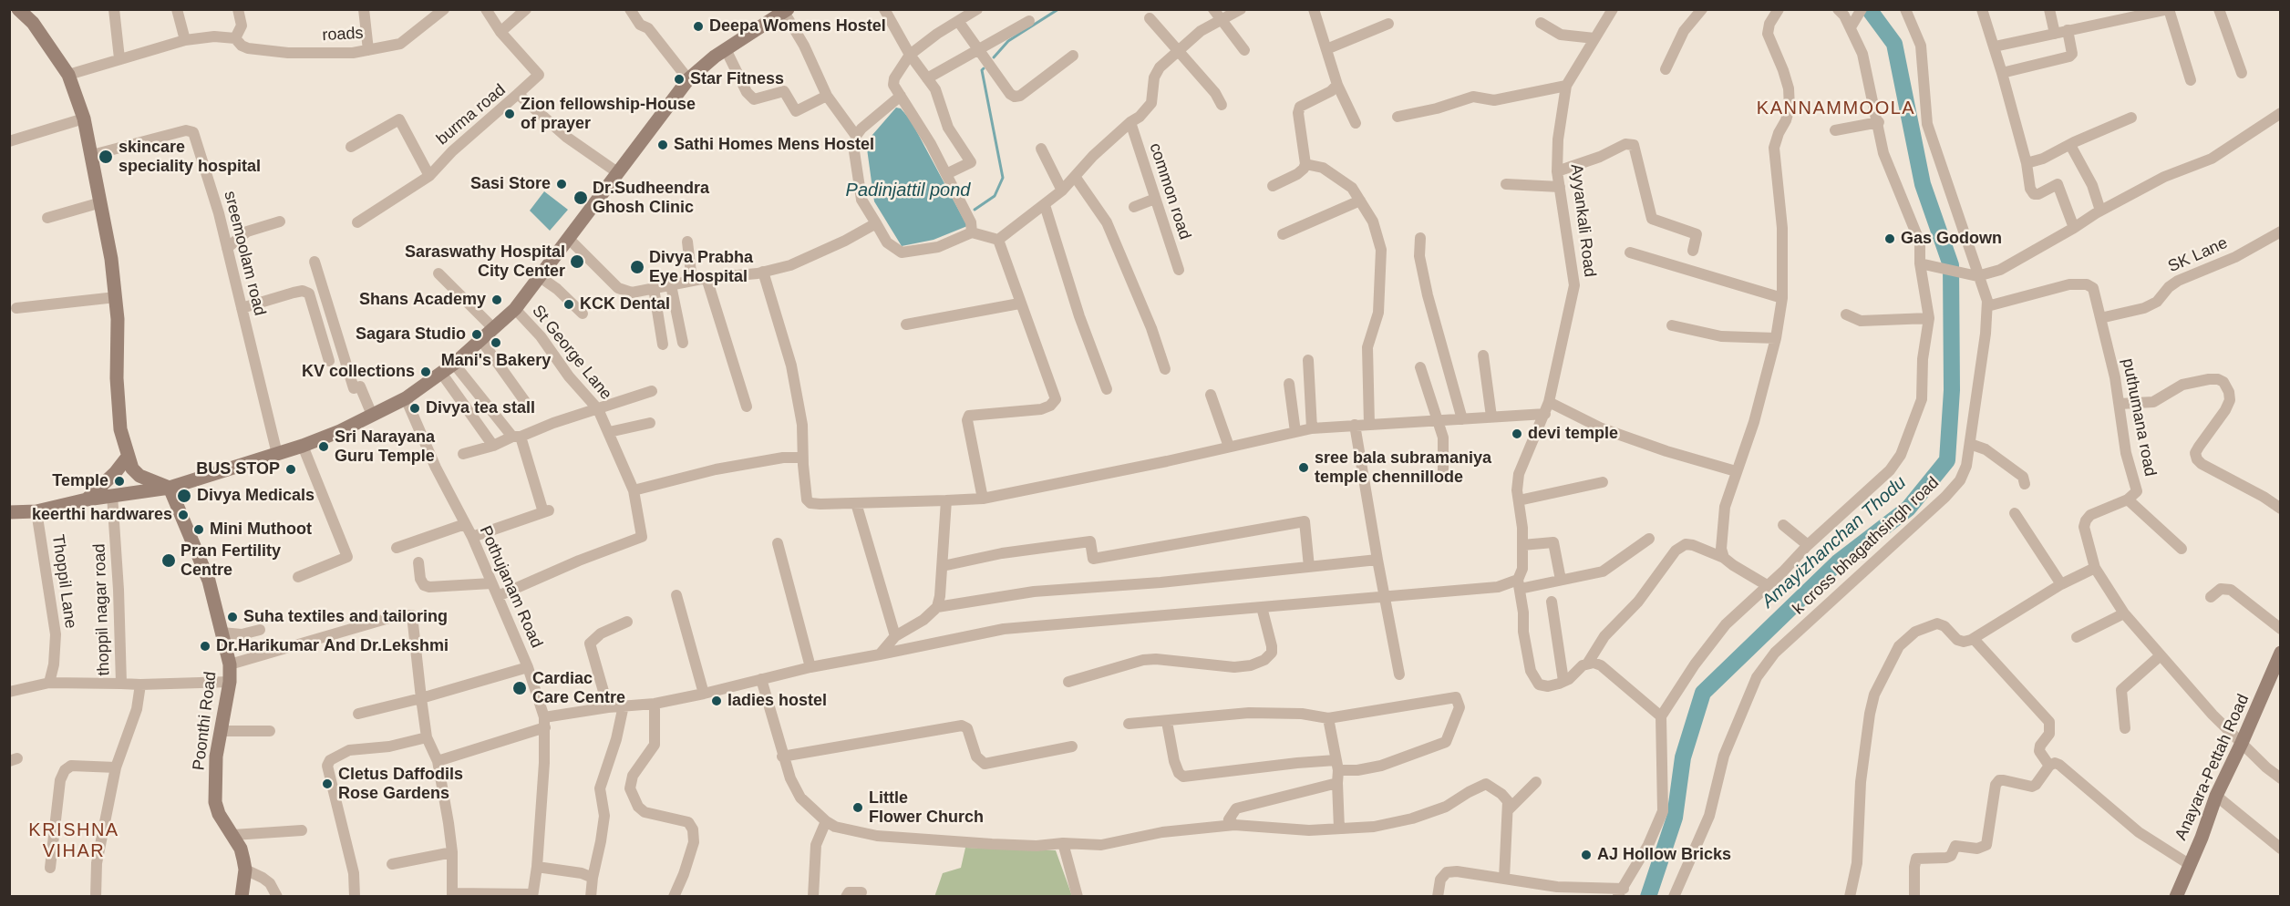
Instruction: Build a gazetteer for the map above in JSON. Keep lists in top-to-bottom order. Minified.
{"streets":{"main road":["Poonthi Road","Anayara-Pettah Road"],"street":["roads","burma road","common road","Ayyankali Road","sreemoolam road","SK Lane","St George Lane","puthumana road","k cross bhagathsingh road","Thoppil Lane","Pothujanam Road","thoppil nagar road"]},"crossings":[["SK Lane","puthumana road"],["St George Lane","Pothujanam Road"],["puthumana road","k cross bhagathsingh road"],["thoppil nagar road","Poonthi Road"]],"districts":["KANNAMMOOLA","KRISHNA VIHAR"],"water":["Padinjattil pond","Amayizhanchan Thodu"],"places":["Deepa Womens Hostel","Star Fitness","Zion fellowship-House of prayer","Sathi Homes Mens Hostel","skincare speciality hospital","Sasi Store","Dr.Sudheendra Ghosh Clinic","Gas Godown","Saraswathy Hospital City Center","Divya Prabha Eye Hospital","Shans Academy","KCK Dental","Sagara Studio","Mani's Bakery","KV collections","Divya tea stall","devi temple","Sri Narayana Guru Temple","sree bala subramaniya temple chennillode","BUS STOP","Temple","Divya Medicals","keerthi hardwares","Mini Muthoot","Pran Fertility Centre","Suha textiles and tailoring","Dr.Harikumar And Dr.Lekshmi","Cardiac Care Centre","ladies hostel","Cletus Daffodils Rose Gardens","Little Flower Church","AJ Hollow Bricks"]}
